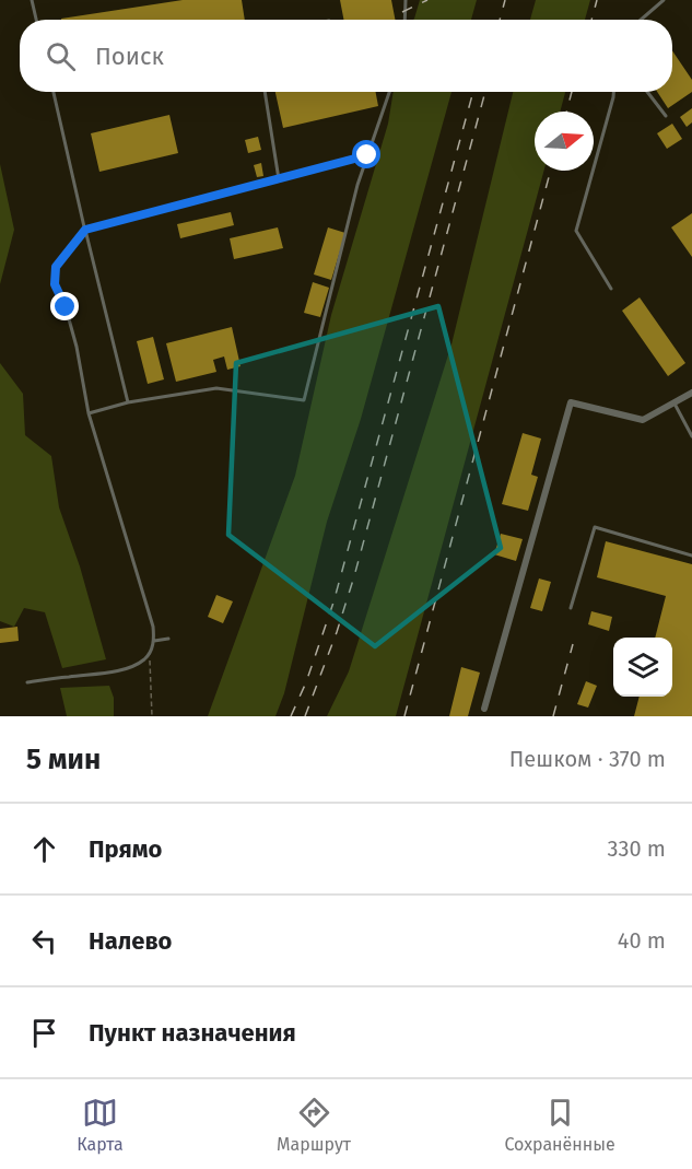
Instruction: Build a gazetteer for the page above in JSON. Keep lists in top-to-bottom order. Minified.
{"north":"right","page":{"search":"Поиск","heading":["5 мин","Пешком · 370 m"],"list":[["Прямо","330 m"],["Налево","40 m"],"Пункт назначения"],"nav":["Карта","Маршрут","Сохранённые"]}}
